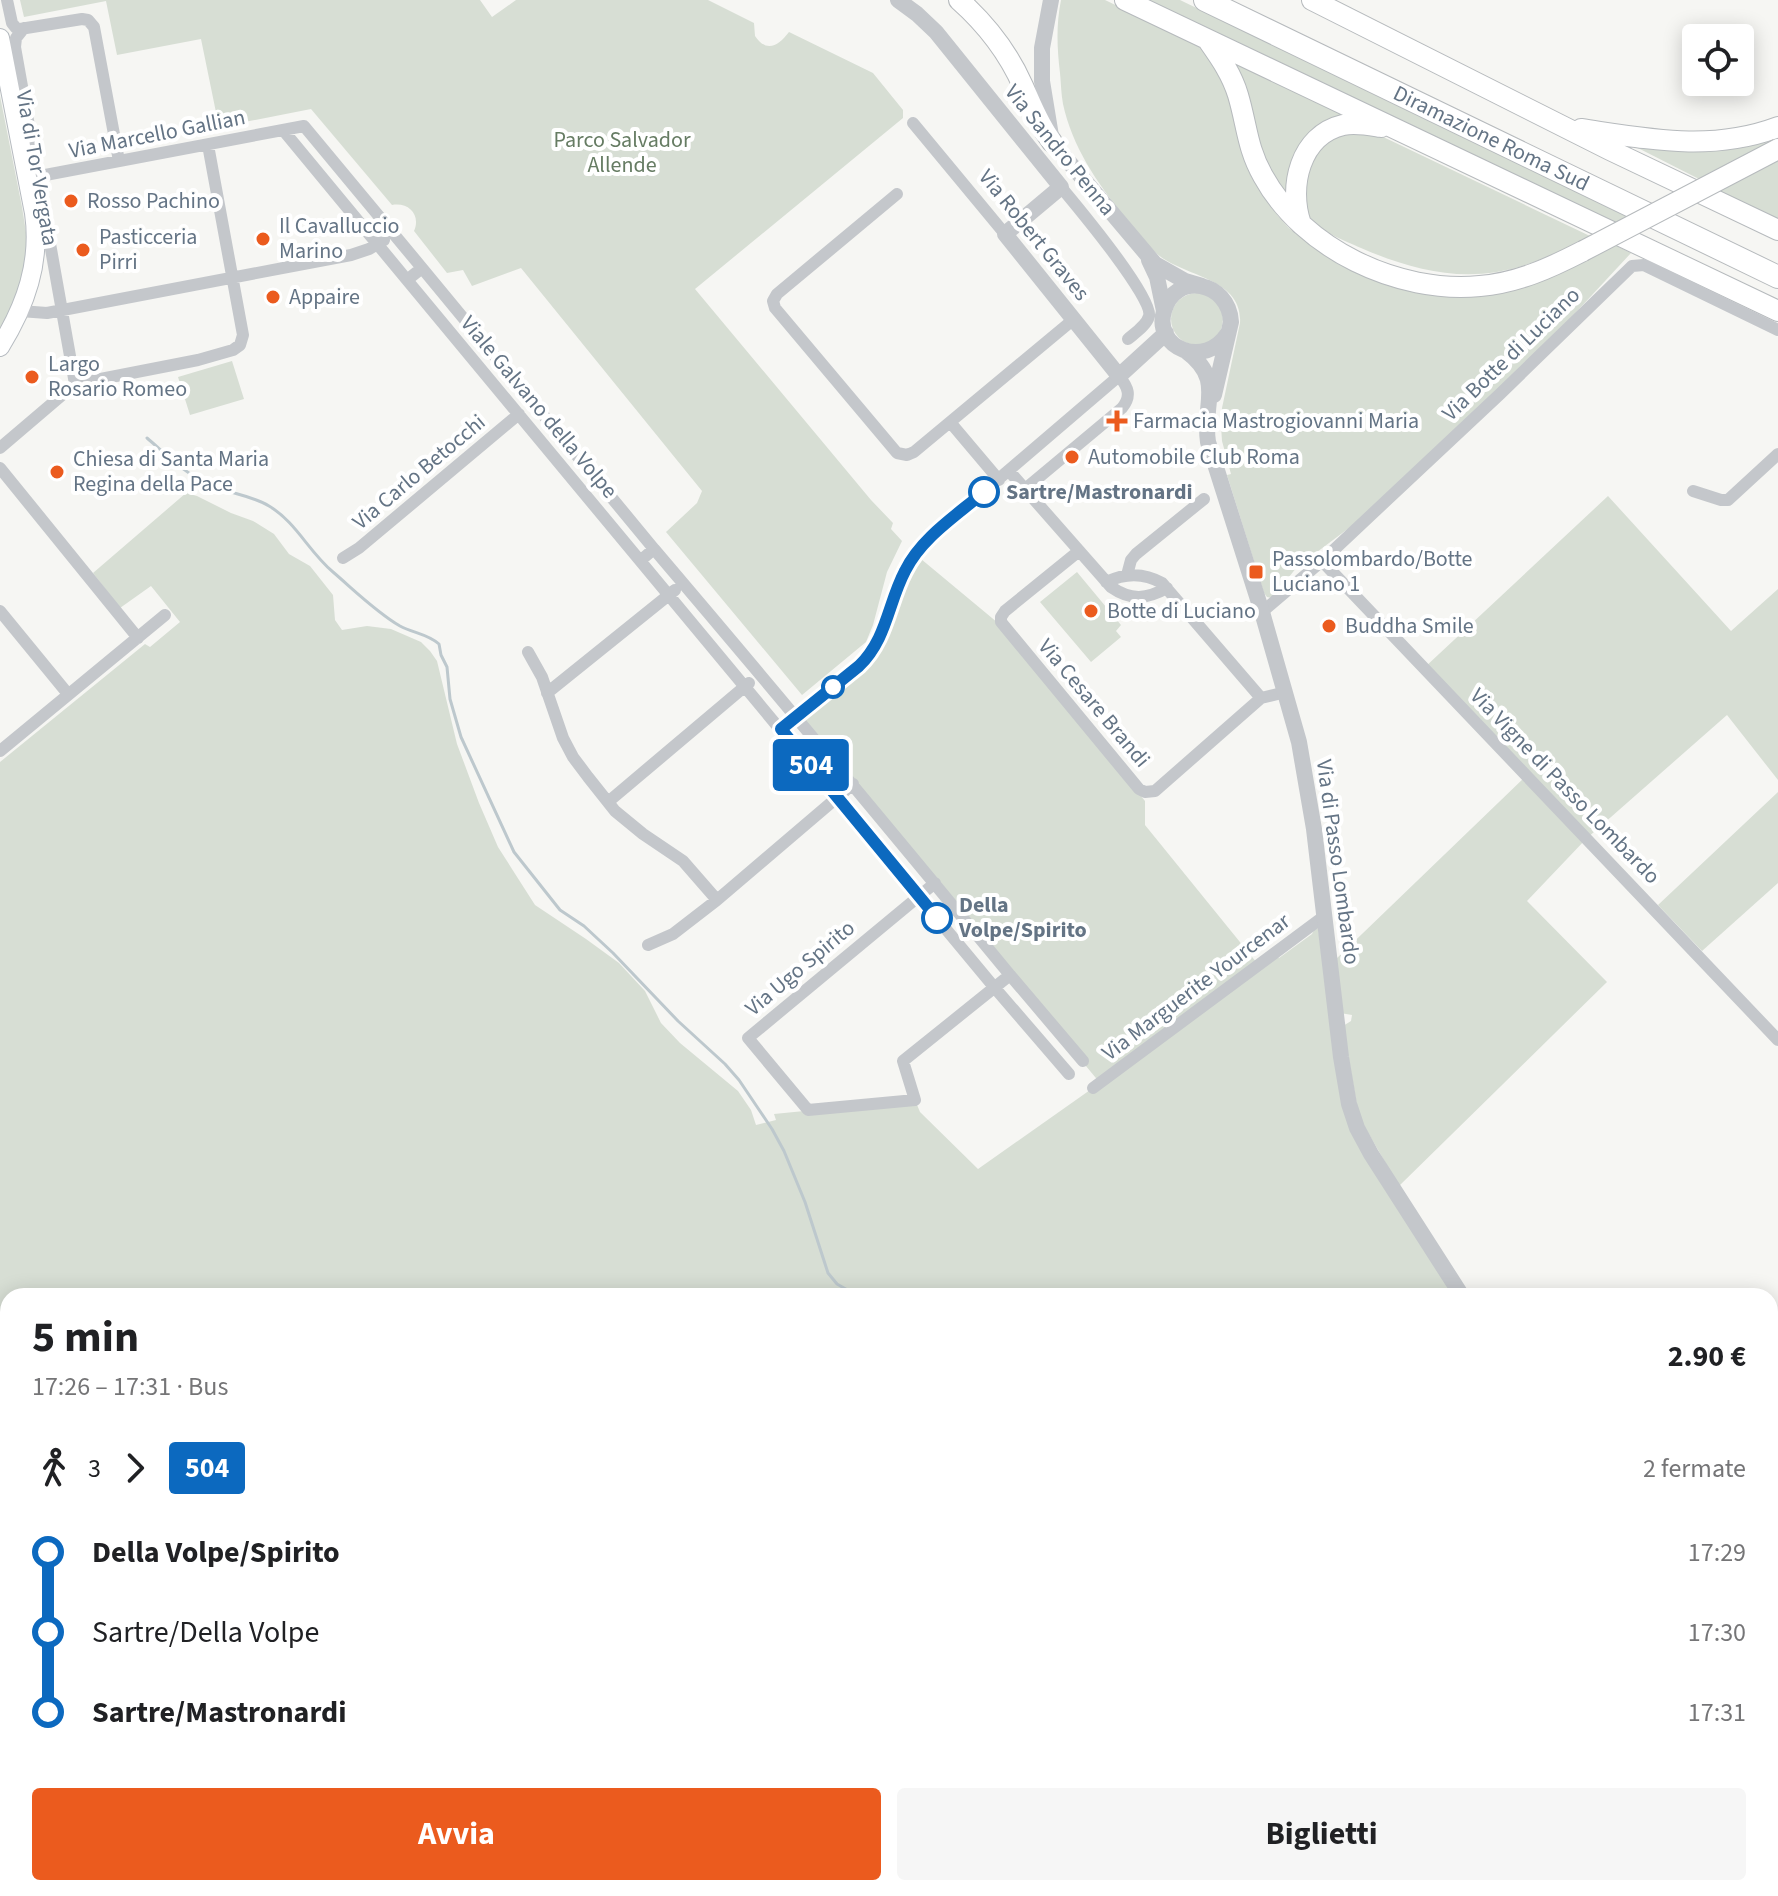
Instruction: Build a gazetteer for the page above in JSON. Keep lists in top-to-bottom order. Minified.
{"streets":{"highway":["Diramazione Roma Sud"],"main road":["Via di Tor Vergata"],"street":["Via Marcello Gallian","Via Sandro Penna","Via Robert Graves","Via Botte di Luciano","Viale Galvano della Volpe","Via Carlo Betocchi","Via Cesare Brandi","Via Vigne di Passo Lombardo","Via di Passo Lombardo","Via Ugo Spirito","Via Marguerite Yourcenar"]},"crossings":[["Via Marcello Gallian","Via di Tor Vergata"],["Via Marcello Gallian","Viale Galvano della Volpe"],["Via Botte di Luciano","Via Vigne di Passo Lombardo"],["Via Botte di Luciano","Via di Passo Lombardo"],["Viale Galvano della Volpe","Via Carlo Betocchi"],["Viale Galvano della Volpe","Via Ugo Spirito"],["Via Cesare Brandi","Via di Passo Lombardo"],["Via di Passo Lombardo","Via Marguerite Yourcenar"]],"parks":["Parco Salvador Allende"],"places":{"other":["Rosso Pachino","Il Cavalluccio Marino","Pasticceria Pirri","Appaire","Largo Rosario Romeo","Automobile Club Roma","Chiesa di Santa Maria Regina della Pace","Sartre/Mastronardi","Botte di Luciano","Buddha Smile","Della Volpe/Spirito"],"health":["Farmacia Mastrogiovanni Maria"],"transit":["Passolombardo/Botte Luciano 1"]},"lines":["bus line 504"],"page":{"on_map":"504","heading":["5 min","17:26 – 17:31 · Bus","2.90 €"],"legs":["3","504","2 fermate"],"list":[{"name":"Della Volpe/Spirito","value":"17:29"},{"name":"Sartre/Della Volpe","value":"17:30"},{"name":"Sartre/Mastronardi","value":"17:31"}],"buttons":["Avvia","Biglietti"]}}
